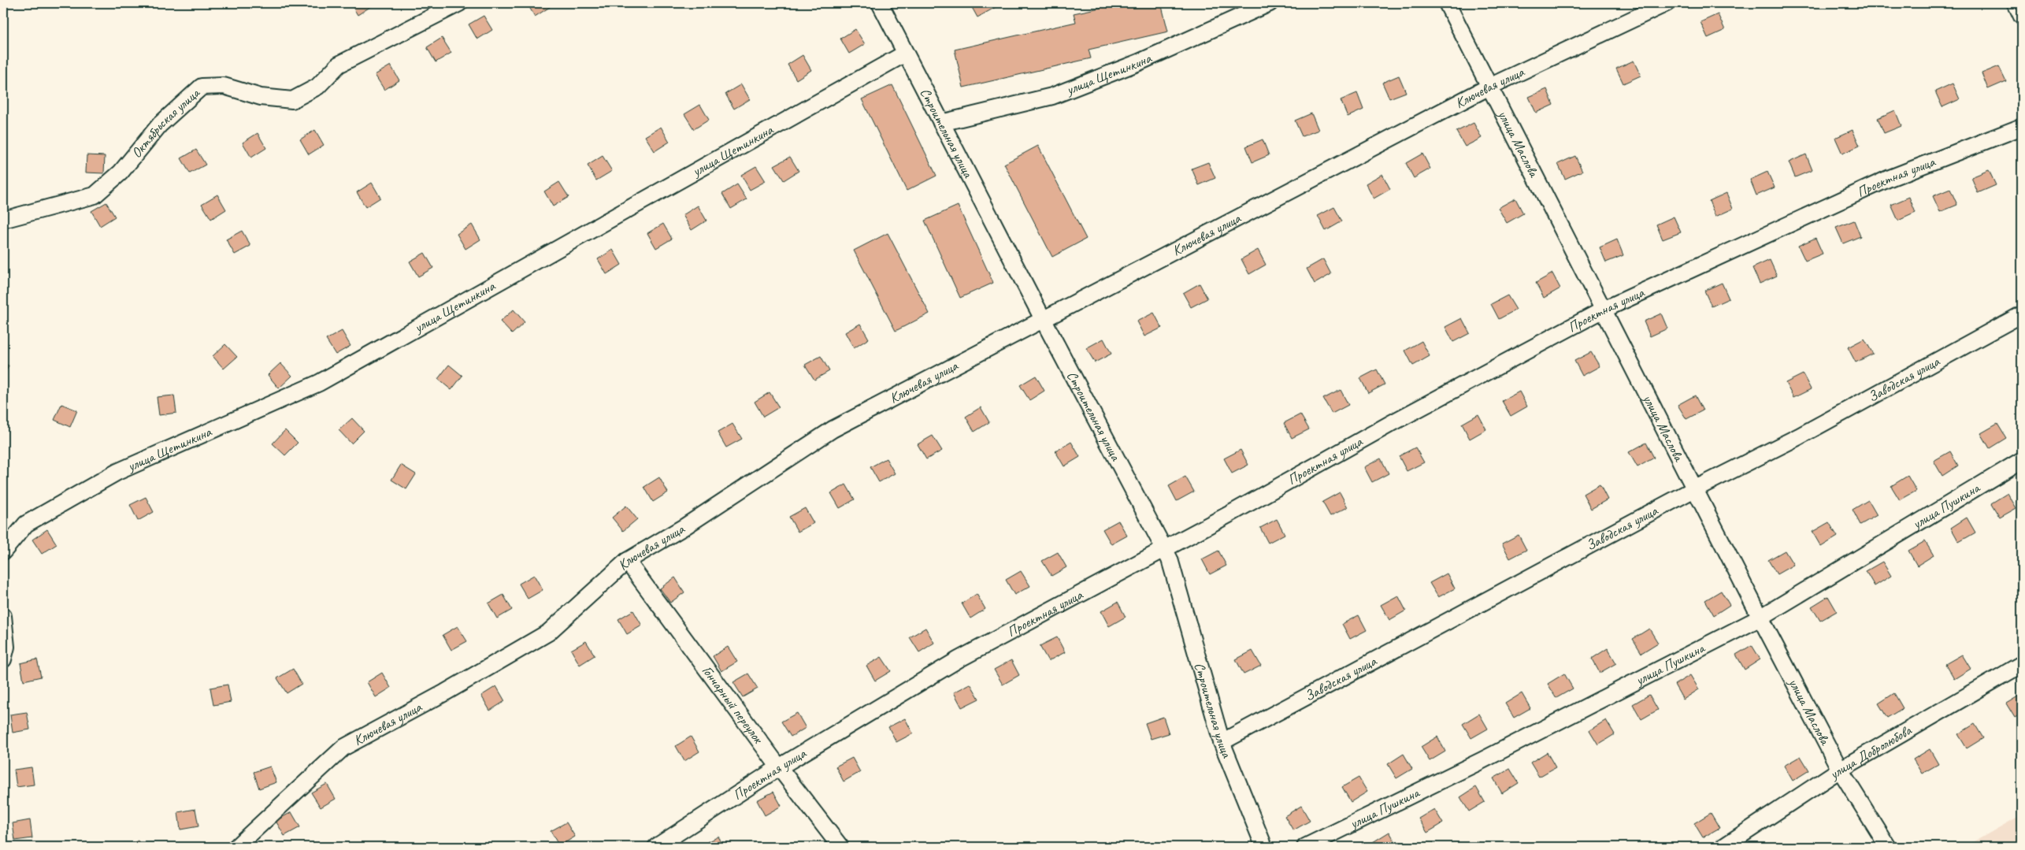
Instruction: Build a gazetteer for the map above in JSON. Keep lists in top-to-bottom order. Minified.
{"streets":{"street":["улица Щетинкина","Ключевая улица","Октябрьская улица","Строительная улица","улица Маслова","Проектная улица","Заводская улица","улица Пушкина","Гончарный переулок","улица Добролюбова"]},"crossings":[["улица Щетинкина","Строительная улица"],["Ключевая улица","Строительная улица"],["Ключевая улица","улица Маслова"],["Ключевая улица","Гончарный переулок"],["Строительная улица","Проектная улица"],["Строительная улица","Заводская улица"],["улица Маслова","Проектная улица"],["улица Маслова","Заводская улица"],["улица Маслова","улица Пушкина"],["улица Маслова","улица Добролюбова"],["Проектная улица","Гончарный переулок"]]}
